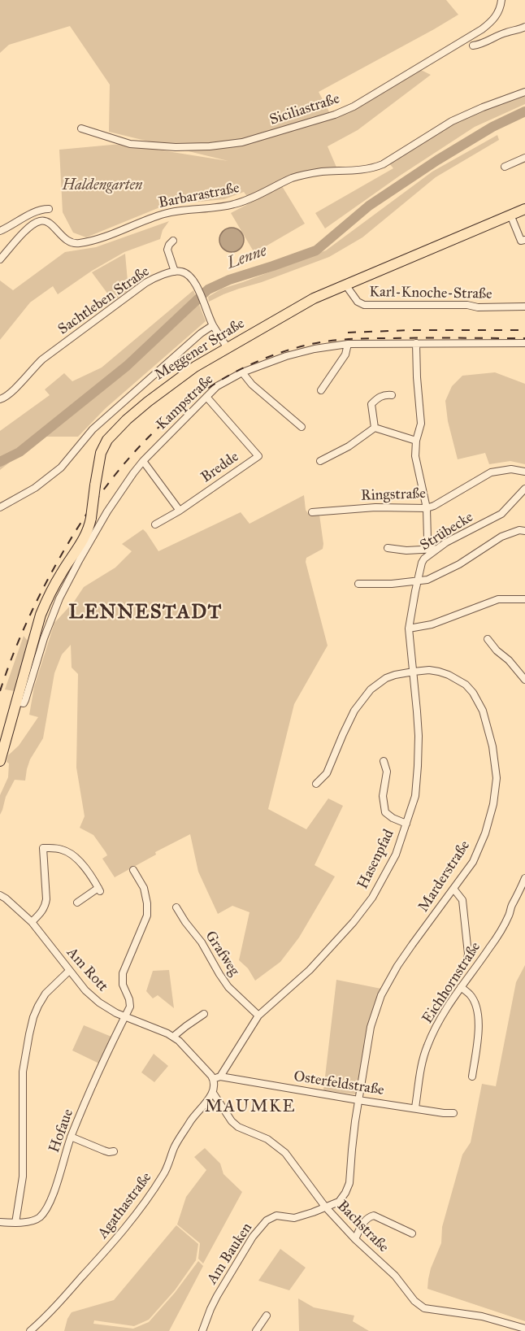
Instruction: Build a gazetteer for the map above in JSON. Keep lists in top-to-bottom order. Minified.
{"streets":{"main road":["Meggener Straße"],"street":["Siciliastraße","Barbarastraße","Karl-Knoche-Straße","Sachtleben Straße","Kampstraße","Bredde","Ringstraße","Strübecke","Hasenpfad","Marderstraße","Grafweg","Am Rott","Eichhornstraße","Osterfeldstraße","Hofaue","Agathastraße","Bachstraße","Am Bauken"]},"crossings":[["Karl-Knoche-Straße","Meggener Straße"],["Meggener Straße","Kampstraße"],["Kampstraße","Bredde"],["Strübecke","Hasenpfad"],["Strübecke","Marderstraße"],["Hasenpfad","Marderstraße"],["Hasenpfad","Grafweg"],["Marderstraße","Osterfeldstraße"],["Marderstraße","Bachstraße"],["Marderstraße","Am Bauken"],["Am Rott","Hofaue"],["Eichhornstraße","Osterfeldstraße"],["Agathastraße","Bachstraße"],["Bachstraße","Am Bauken"]],"districts":["LENNESTADT","MAUMKE"],"water":["Lenne"],"parks":["Haldengarten"]}
